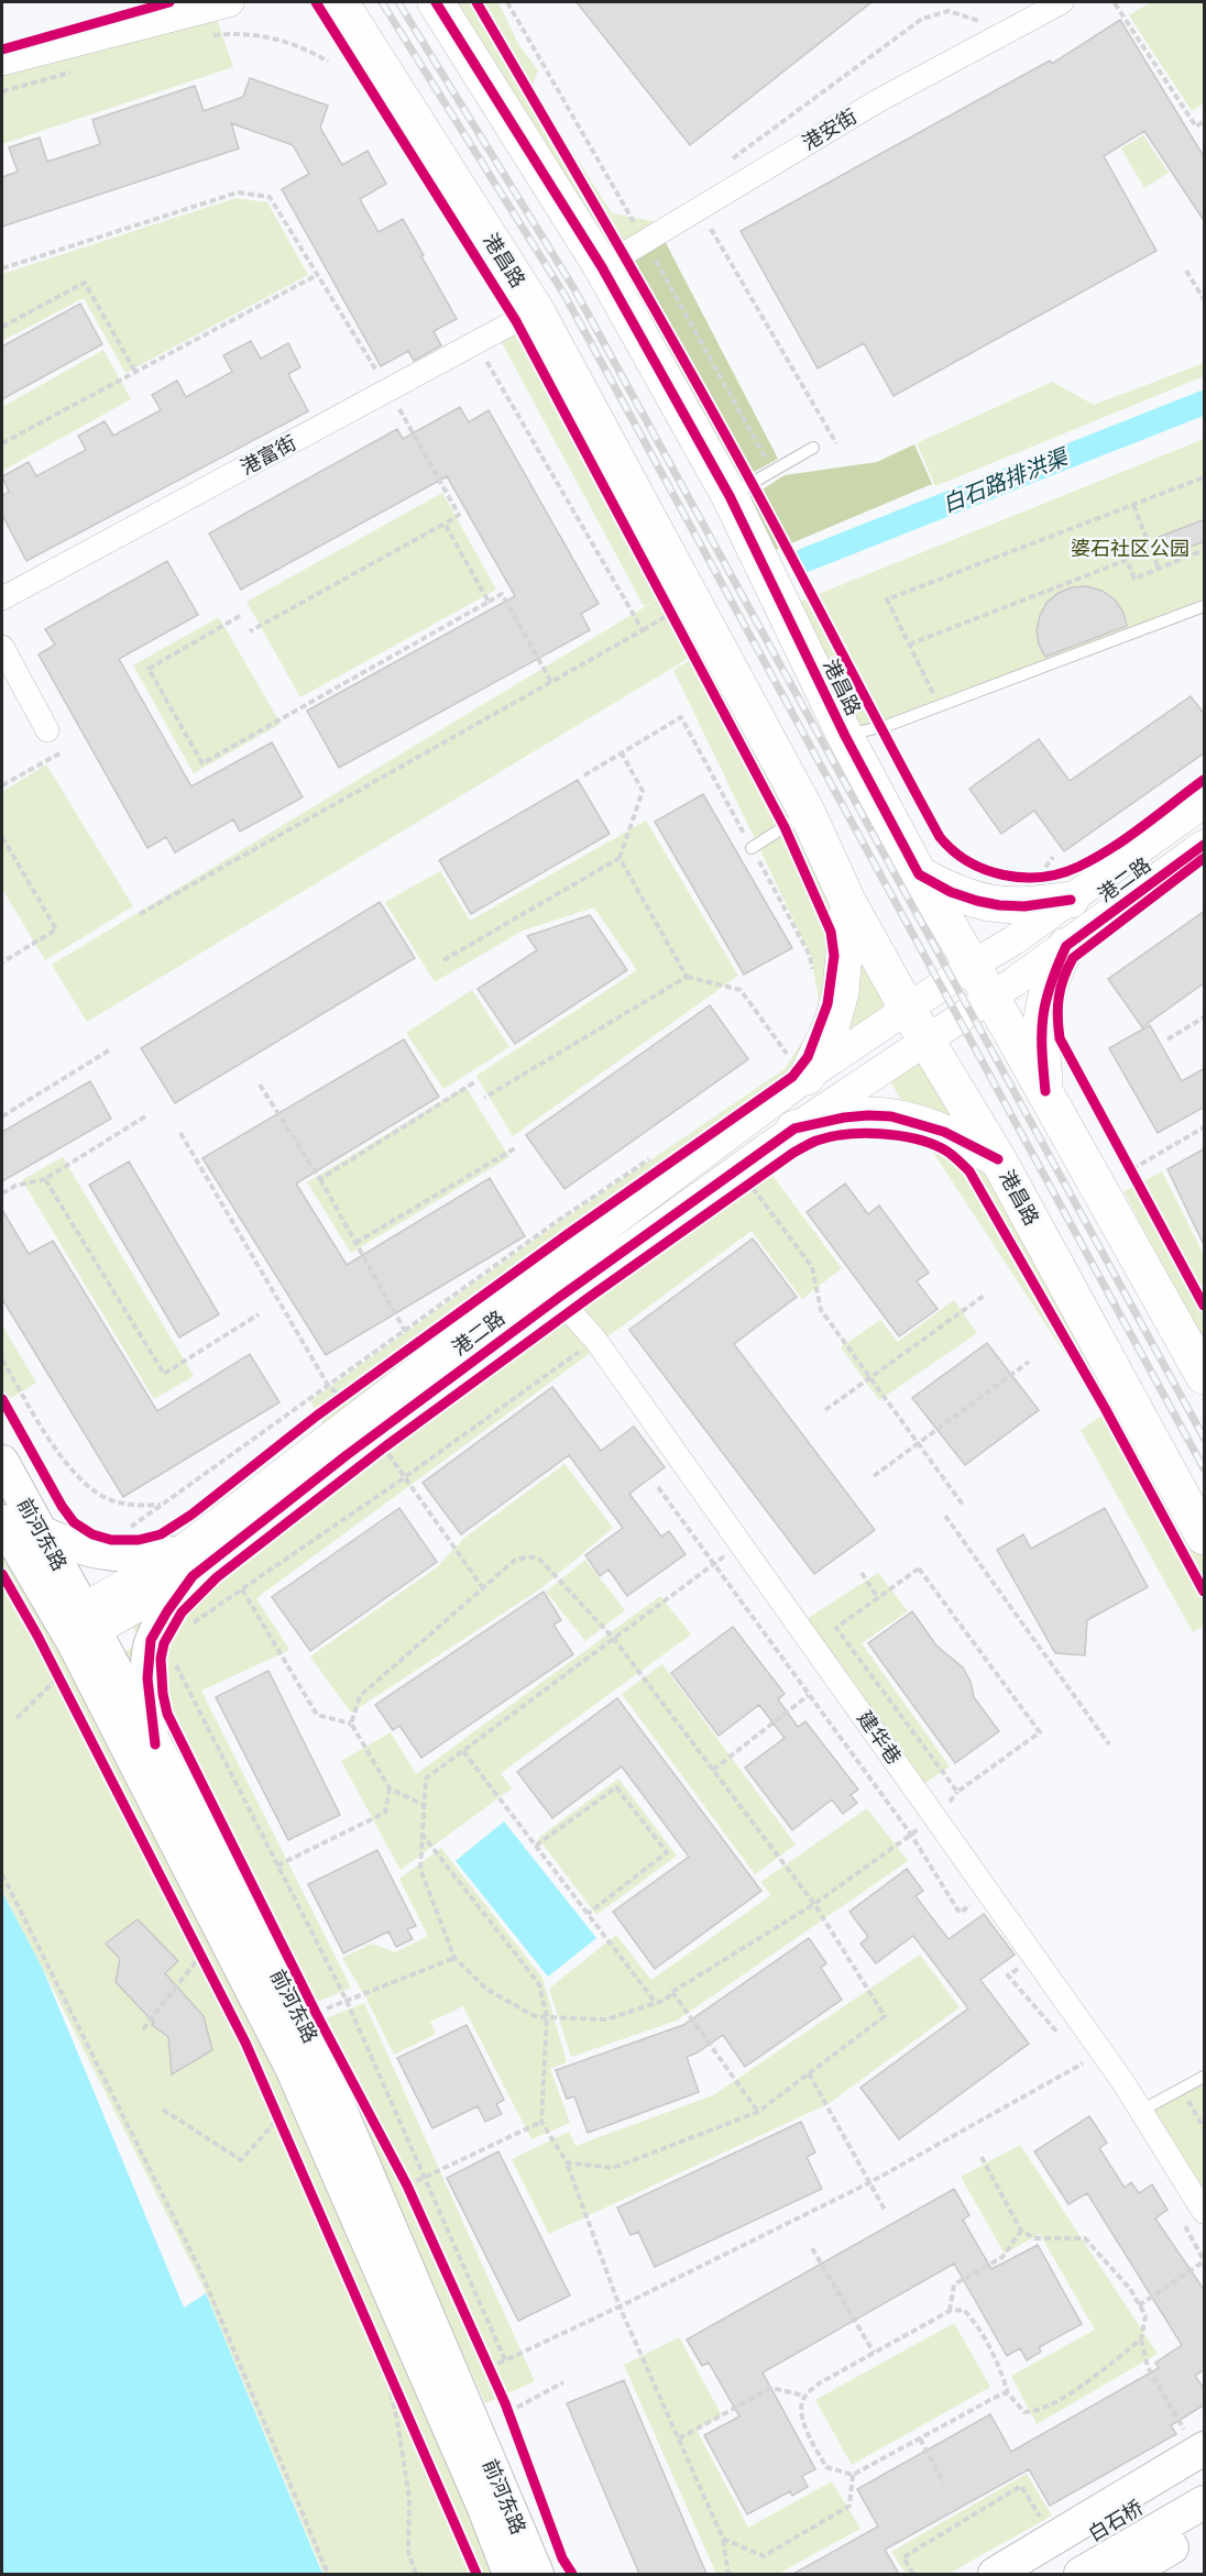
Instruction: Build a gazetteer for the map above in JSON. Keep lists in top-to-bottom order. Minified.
{"streets":{"main road":["港昌路","前河东路","白石桥"],"street":["港安街","港富街","港二路","建华巷"]},"crossings":[["港安街","港昌路"],["港昌路","港富街"],["港昌路","港二路"],["港二路","前河东路"],["港二路","建华巷"]],"water":["白石路排洪渠"],"parks":["婆石社区公园"]}
